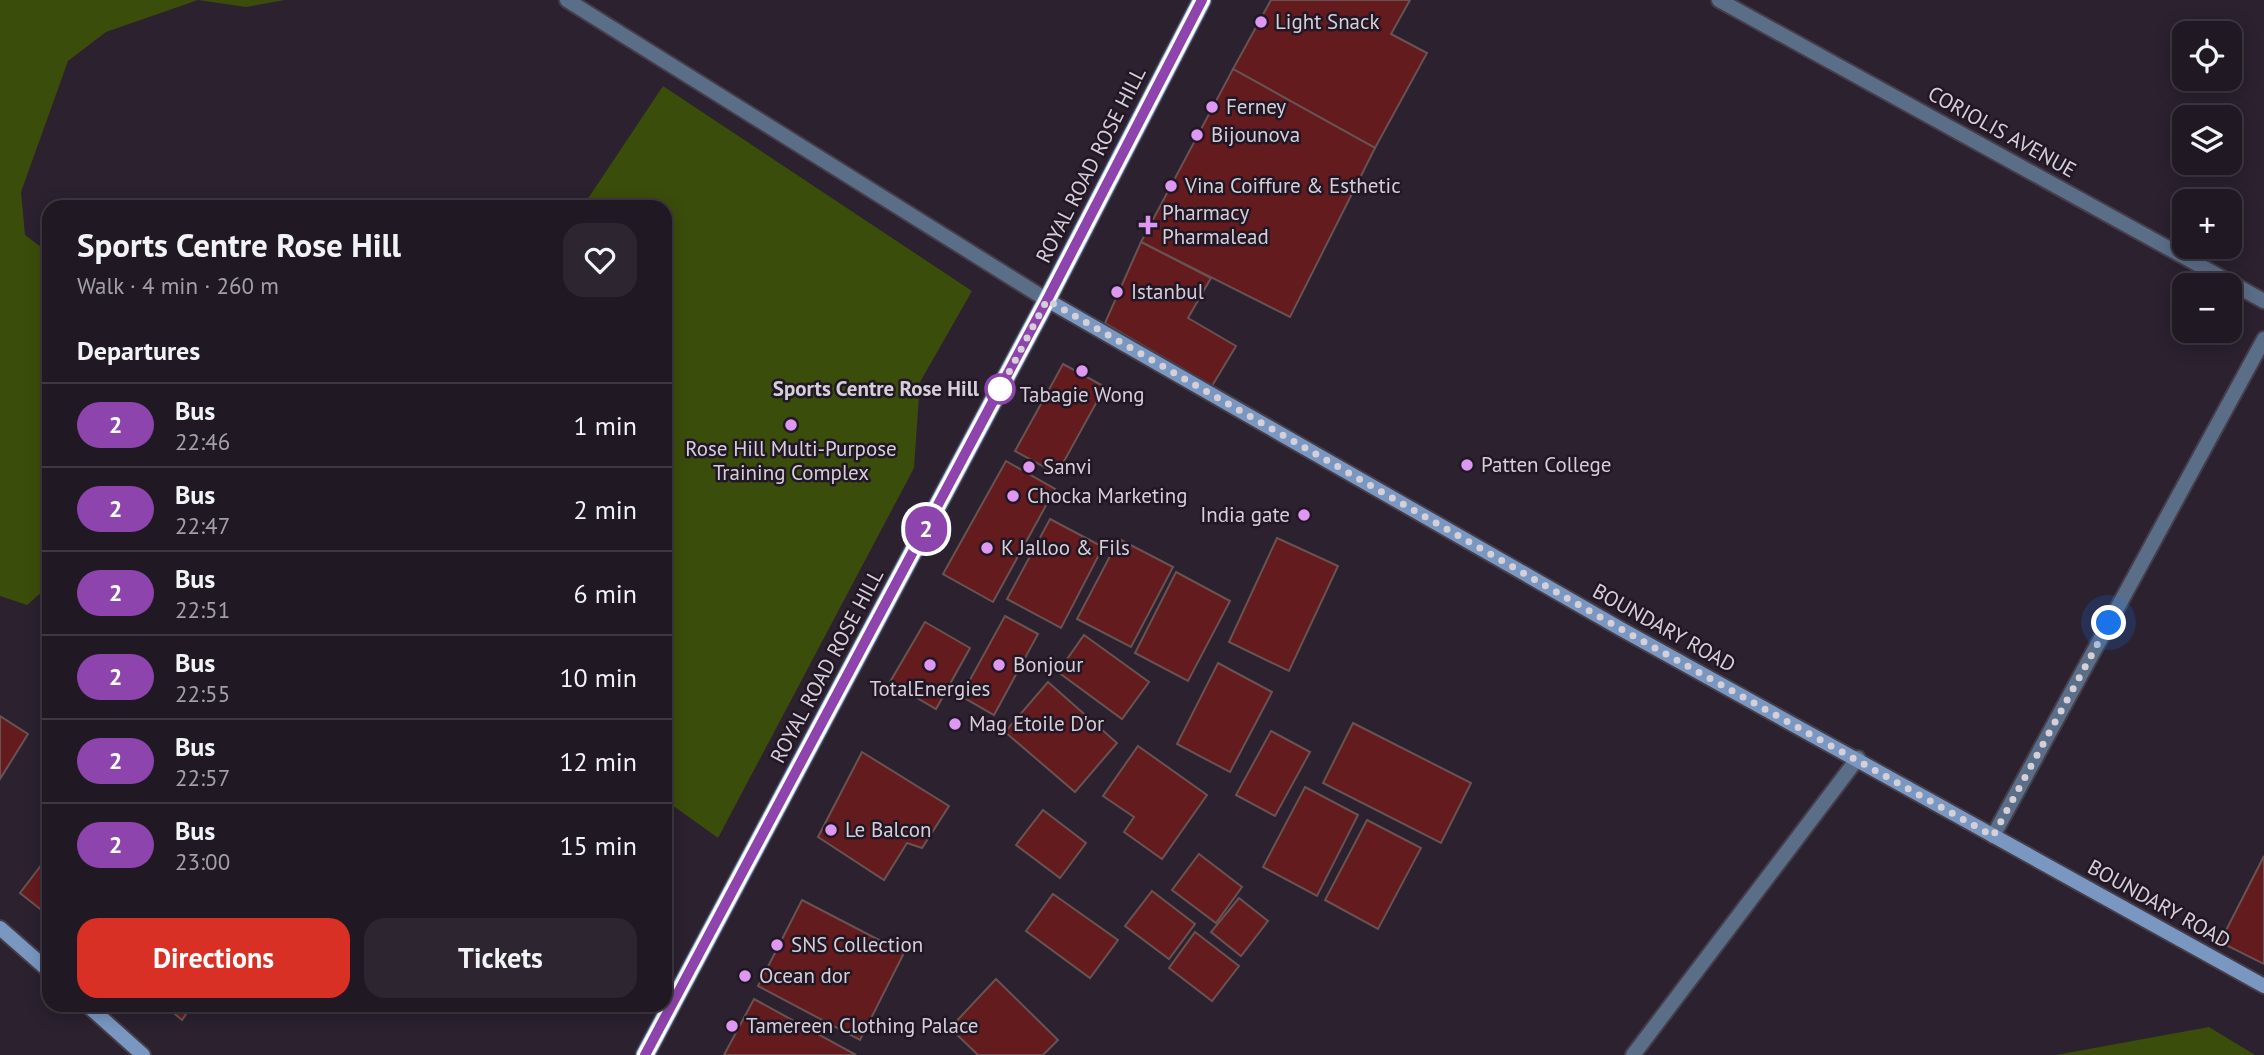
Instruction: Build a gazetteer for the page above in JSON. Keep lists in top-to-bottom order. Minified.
{"streets":{"main road":["ROYAL ROAD ROSE HILL","BOUNDARY ROAD"],"street":["CORIOLIS AVENUE"]},"crossings":[["ROYAL ROAD ROSE HILL","BOUNDARY ROAD"]],"places":{"other":["Light Snack","Ferney","Bijounova","Vina Coiffure & Esthetic","Istanbul","Tabagie Wong","Sports Centre Rose Hill","Rose Hill Multi-Purpose Training Complex","Patten College","Sanvi","Chocka Marketing","India gate","K Jalloo & Fils","TotalEnergies","Bonjour","Mag Etoile D'or","Le Balcon","SNS Collection","Ocean dor","Tamereen Clothing Palace"],"health":["Pharmacy Pharmalead"]},"lines":["bus line 2"],"page":{"on_map":"2","map_buttons":["+","−"],"heading":[["Sports Centre Rose Hill","Walk · 4 min · 260 m"],"Departures"],"list":[{"mark":"2","name":"Bus","note":"22:46","value":"1 min"},{"mark":"2","name":"Bus","note":"22:47","value":"2 min"},{"mark":"2","name":"Bus","note":"22:51","value":"6 min"},{"mark":"2","name":"Bus","note":"22:55","value":"10 min"},{"mark":"2","name":"Bus","note":"22:57","value":"12 min"},{"mark":"2","name":"Bus","note":"23:00","value":"15 min"}],"buttons":["Directions","Tickets"]}}
